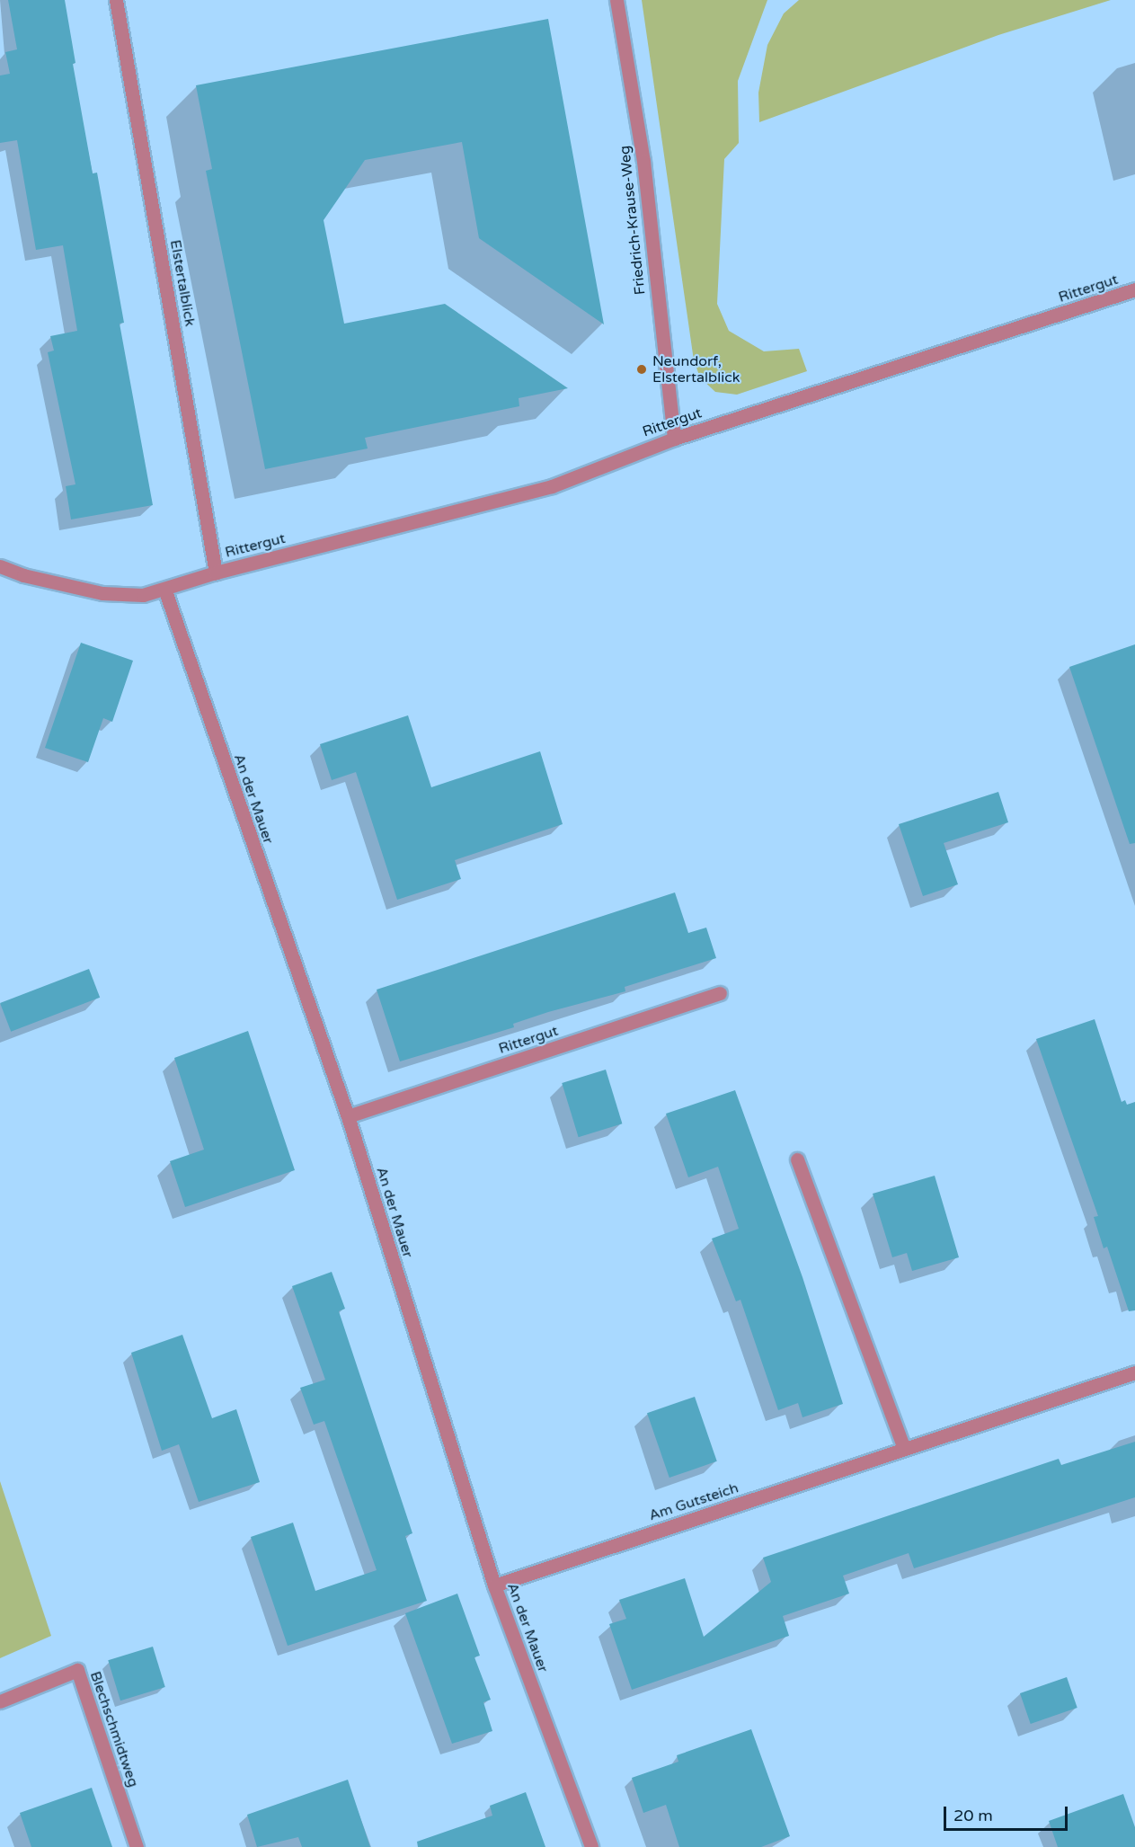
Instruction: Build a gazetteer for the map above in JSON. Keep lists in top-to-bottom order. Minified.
{"streets":{"street":["Friedrich-Krause-Weg","Elstertalblick","Rittergut","An der Mauer","Am Gutsteich","Blechschmidtweg"]},"crossings":[["Friedrich-Krause-Weg","Rittergut"],["Elstertalblick","Rittergut"],["Rittergut","An der Mauer"],["An der Mauer","Am Gutsteich"]],"places":["Neundorf, Elstertalblick"],"scale_bar":"20 m"}
